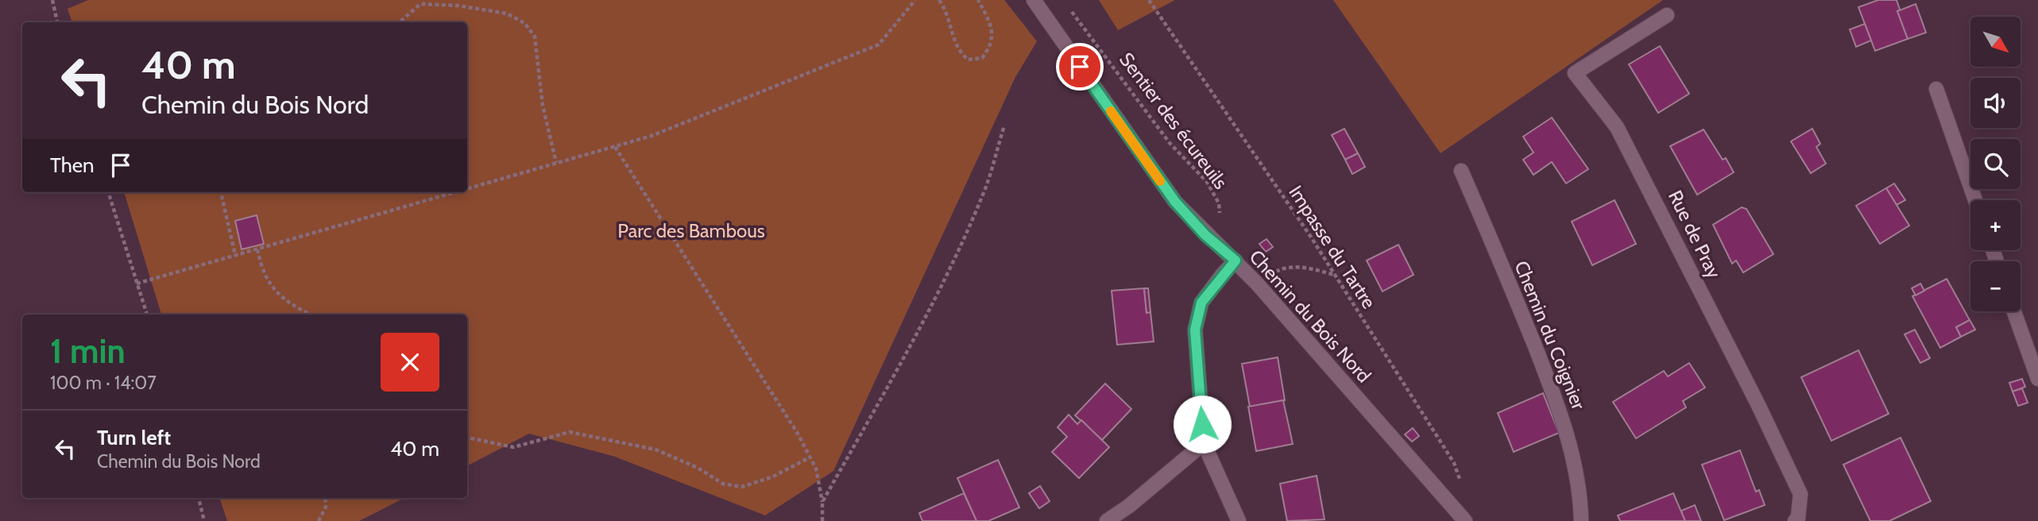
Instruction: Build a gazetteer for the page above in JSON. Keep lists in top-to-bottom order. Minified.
{"streets":{"street":["Rue de Pray","Chemin du Bois Nord","Chemin du Coignier"],"path":["Sentier des écureuils","Impasse du Tartre"]},"crossings":[["Sentier des écureuils","Chemin du Bois Nord"]],"parks":["Parc des Bambous"],"north":"bottom right","page":{"map_buttons":["+","−"],"turn":["40 m","Chemin du Bois Nord"],"then":"Then","heading":["1 min","100 m · 14:07"],"list":[{"name":"Turn left","note":"Chemin du Bois Nord","value":"40 m"}]}}
